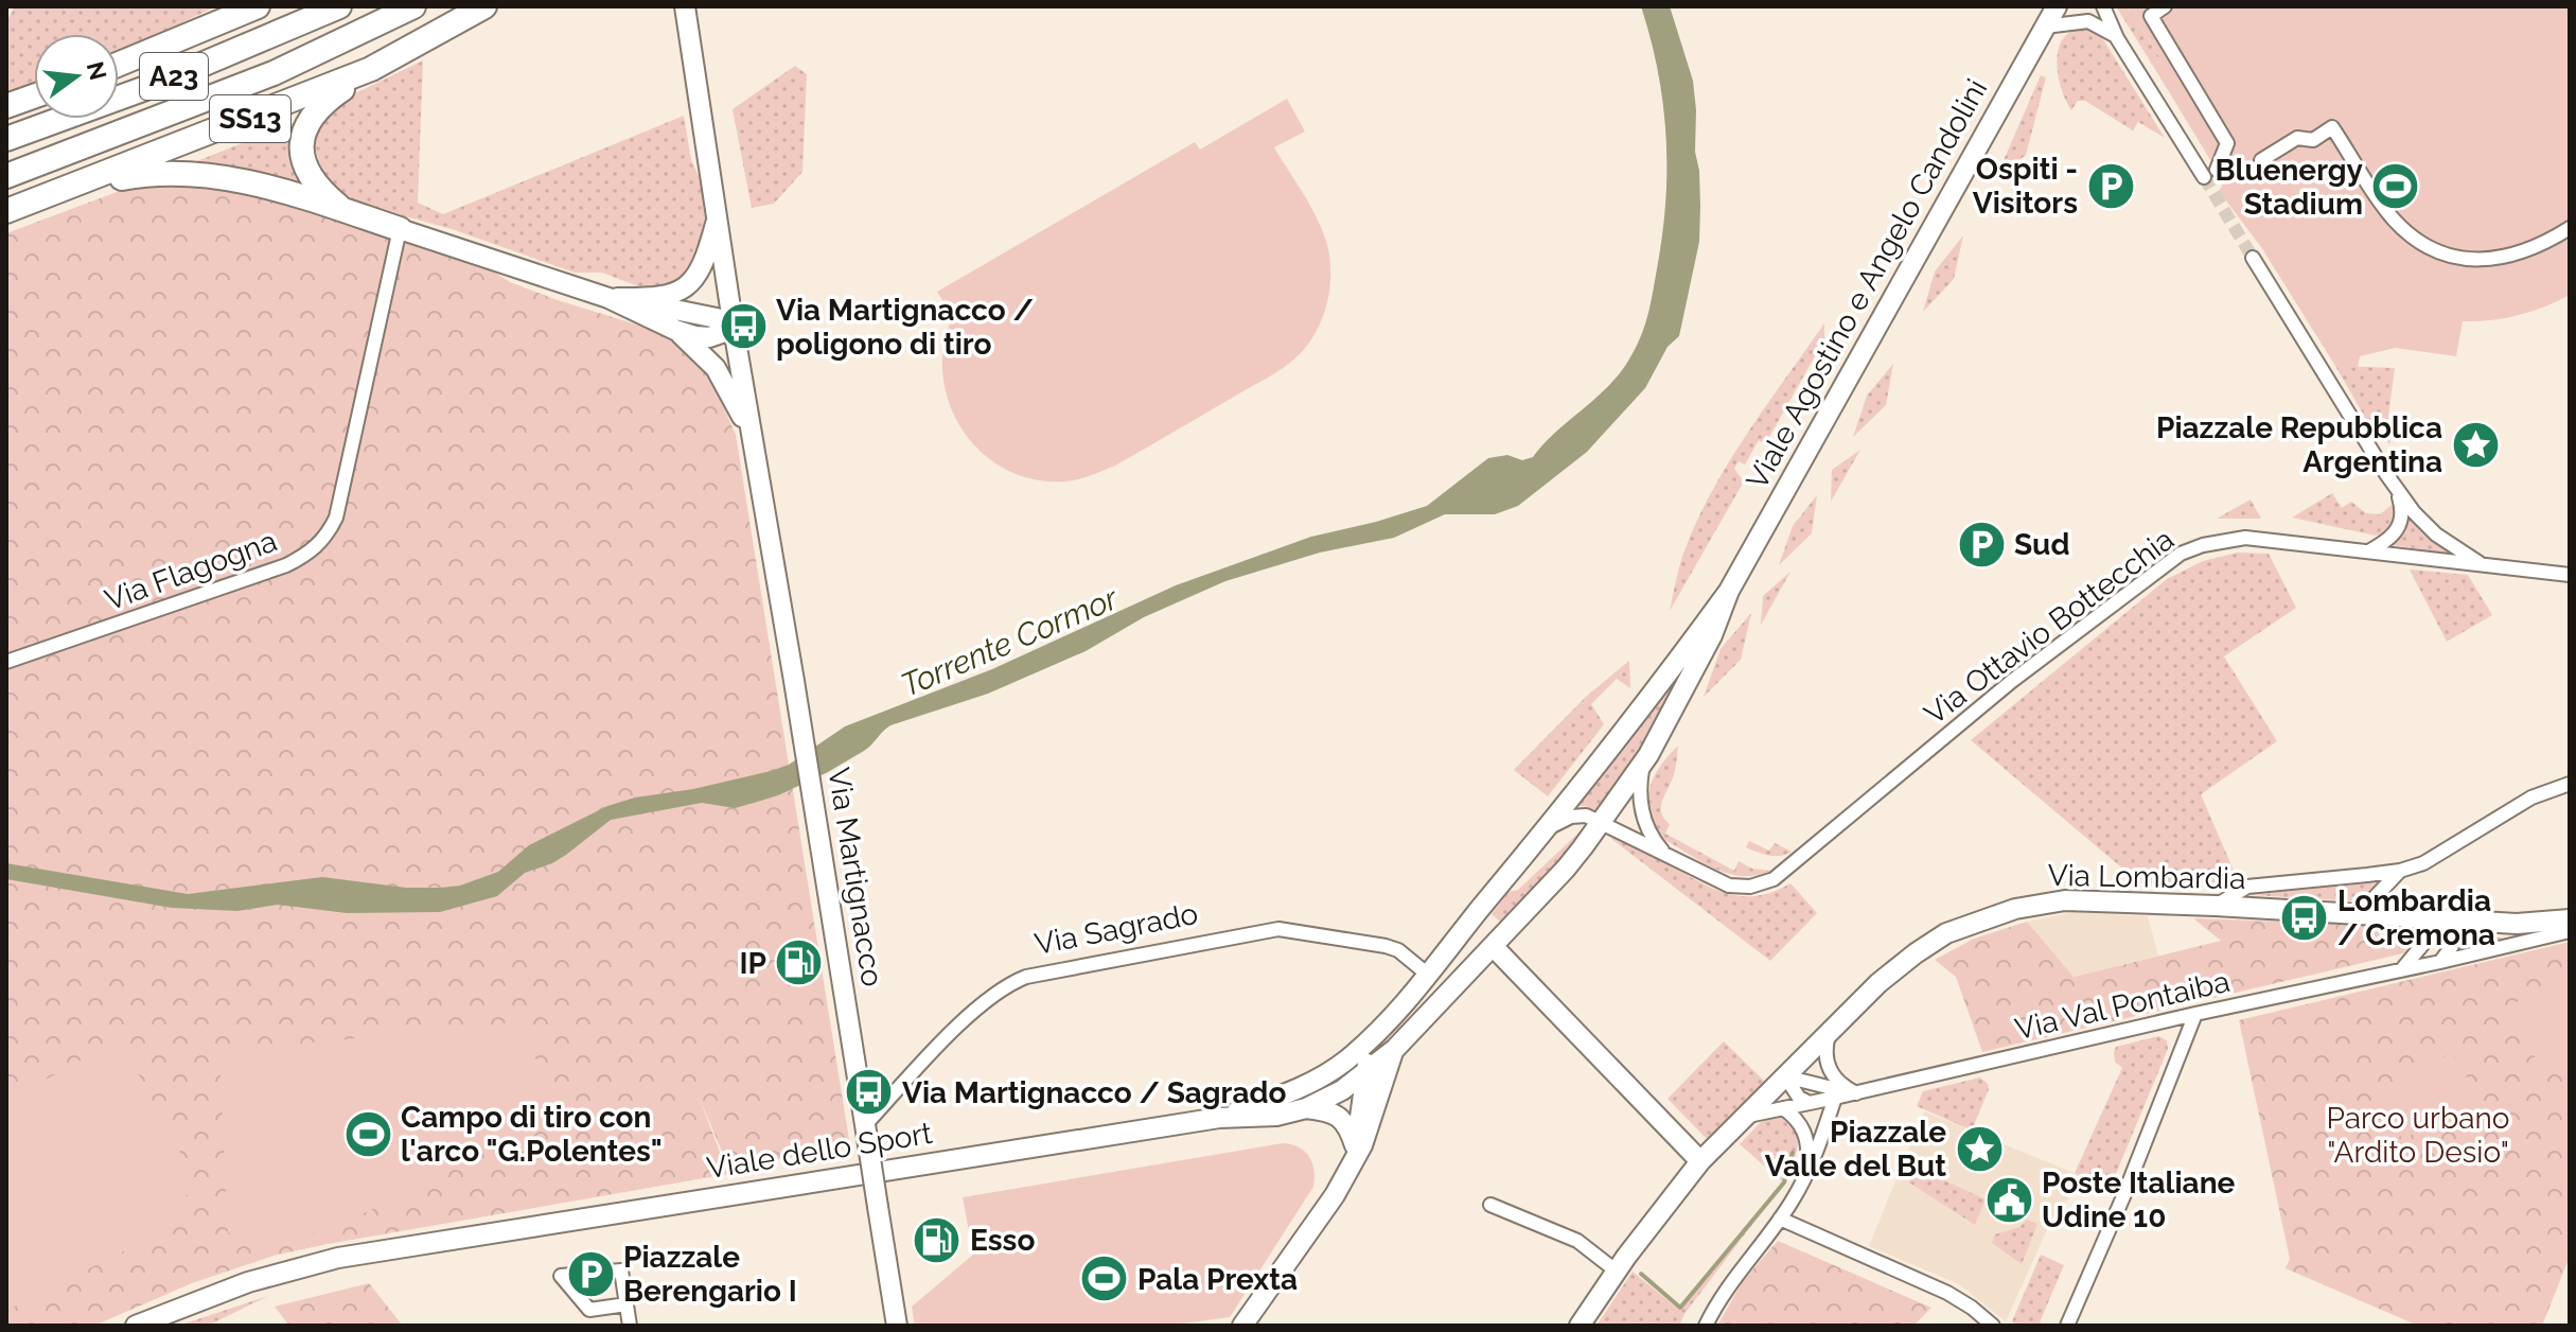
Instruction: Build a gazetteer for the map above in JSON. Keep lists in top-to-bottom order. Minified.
{"streets":{"highway":["A23","SS13"],"street":["Viale Agostino e Angelo Candolini","Via Flagogna","Via Ottavio Bottecchia","Via Martignacco","Via Lombardia","Via Sagrado","Via Val Pontaiba","Viale dello Sport"]},"crossings":[["Viale Agostino e Angelo Candolini","Via Ottavio Bottecchia"],["Viale Agostino e Angelo Candolini","Viale dello Sport"],["Via Flagogna","Via Martignacco"],["Via Martignacco","Via Sagrado"],["Via Lombardia","Via Val Pontaiba"],["Via Sagrado","Viale dello Sport"]],"water":["Torrente Cormor"],"parks":["Parco urbano \"Ardito Desio\""],"places":{"parking":["Ospiti - Visitors","Sud","Piazzale Berengario I"],"sports":["Bluenergy Stadium","Campo di tiro con l'arco \"G.Polentes\"","Pala Prexta"],"bus stop":["Via Martignacco / poligono di tiro","Lombardia / Cremona","Via Martignacco / Sagrado"],"place":["Piazzale Repubblica Argentina","Piazzale Valle del But"],"fuel station":["IP","Esso"],"public building":["Poste Italiane Udine 10"]},"north":"right"}
